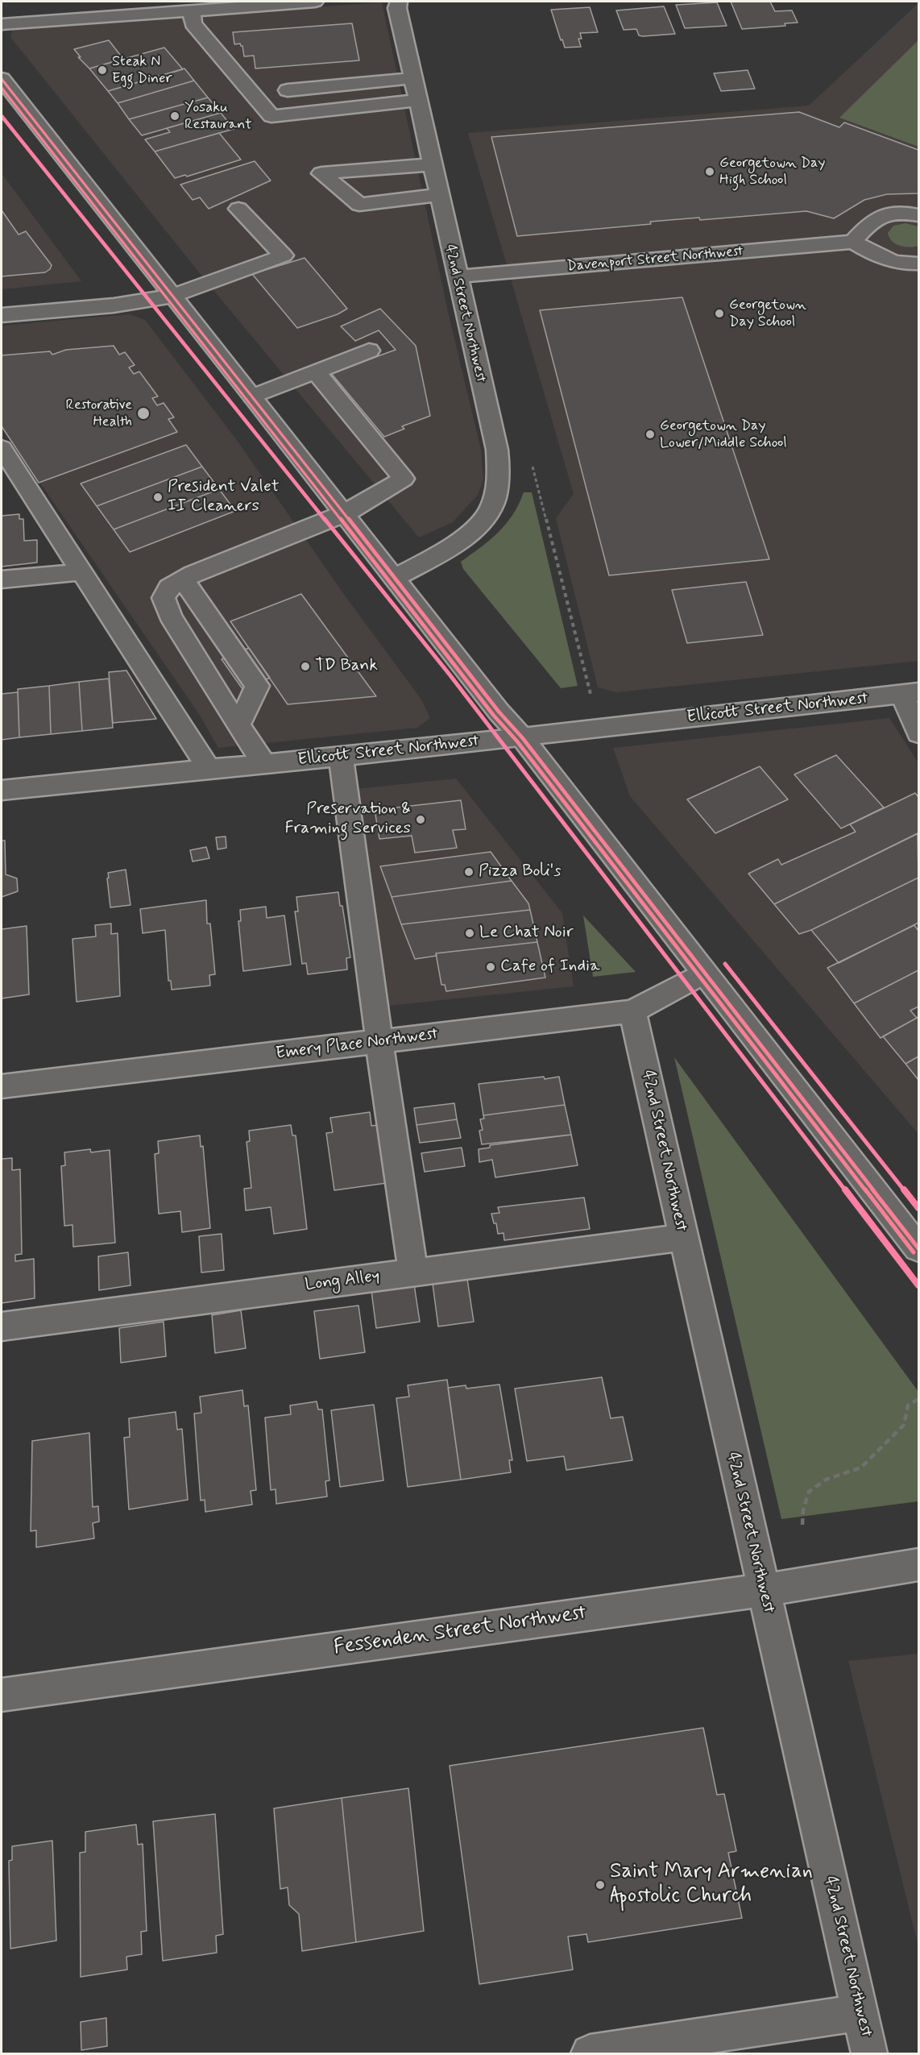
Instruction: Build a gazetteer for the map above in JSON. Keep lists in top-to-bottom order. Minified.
{"streets":{"street":["Davenport Street Northwest","42nd Street Northwest","Ellicott Street Northwest","Emery Place Northwest","Long Alley","Fessenden Street Northwest"]},"crossings":[["Davenport Street Northwest","42nd Street Northwest"],["42nd Street Northwest","Emery Place Northwest"],["42nd Street Northwest","Long Alley"],["42nd Street Northwest","Fessenden Street Northwest"]],"places":["Steak N Egg Diner","Yosaku Restaurant","Georgetown Day High School","Georgetown Day School","Restorative Health","Georgetown Day Lower/Middle School","President Valet II Cleaners","TD Bank","Preservation & Framing Services","Pizza Boli's","Le Chat Noir","Cafe of India","Saint Mary Armenian Apostolic Church"]}
